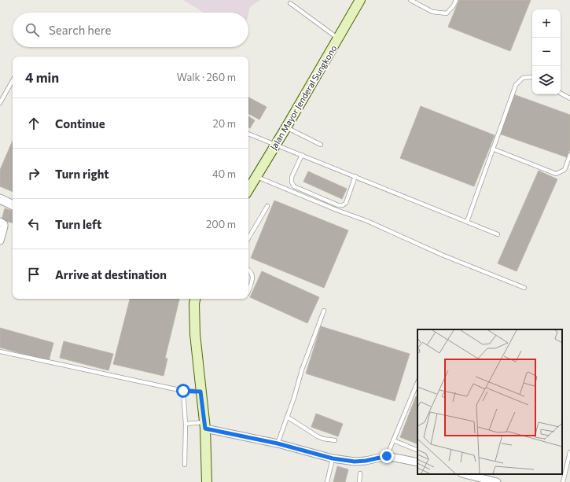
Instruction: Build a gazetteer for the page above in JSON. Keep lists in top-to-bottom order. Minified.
{"streets":{"main road":["Jalan Mayor Jenderal Sungkono"]},"page":{"map_buttons":["+","−"],"search":"Search here","heading":["4 min","Walk · 260 m"],"list":[["Continue","20 m"],["Turn right","40 m"],["Turn left","200 m"],"Arrive at destination"]}}
